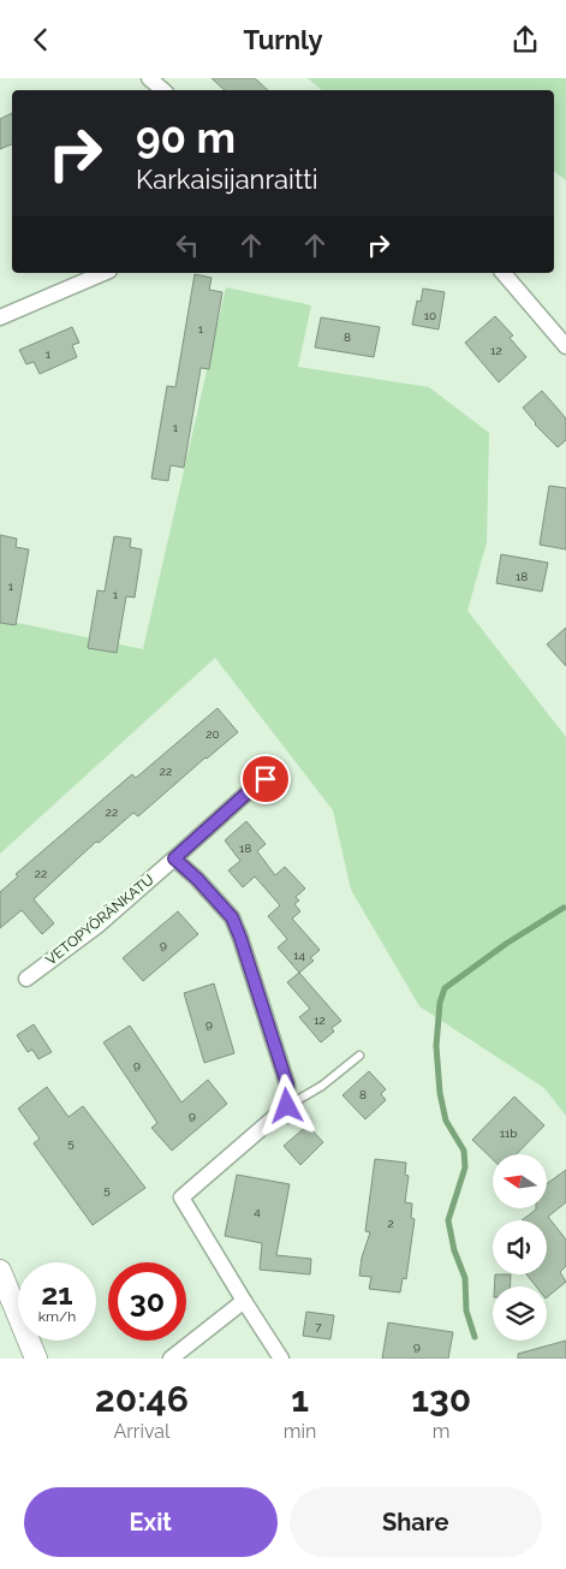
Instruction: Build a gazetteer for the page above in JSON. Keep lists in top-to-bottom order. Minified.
{"streets":{"street":["VETOPYÖRÄNKATU"]},"house_numbers":["10","1","8","12","1","1","18","1","1","20","22","22","18","22","9","14","12","9","9","8","9","11b","5","5","4","2","7","9"],"north":"left","page":{"header":"Turnly","turn":["90 m","Karkaisijanraitti"],"speed":"21 km/h","limit":"30","eta":["20:46","Arrival","1","min","130","m"],"buttons":["Exit","Share"]}}
